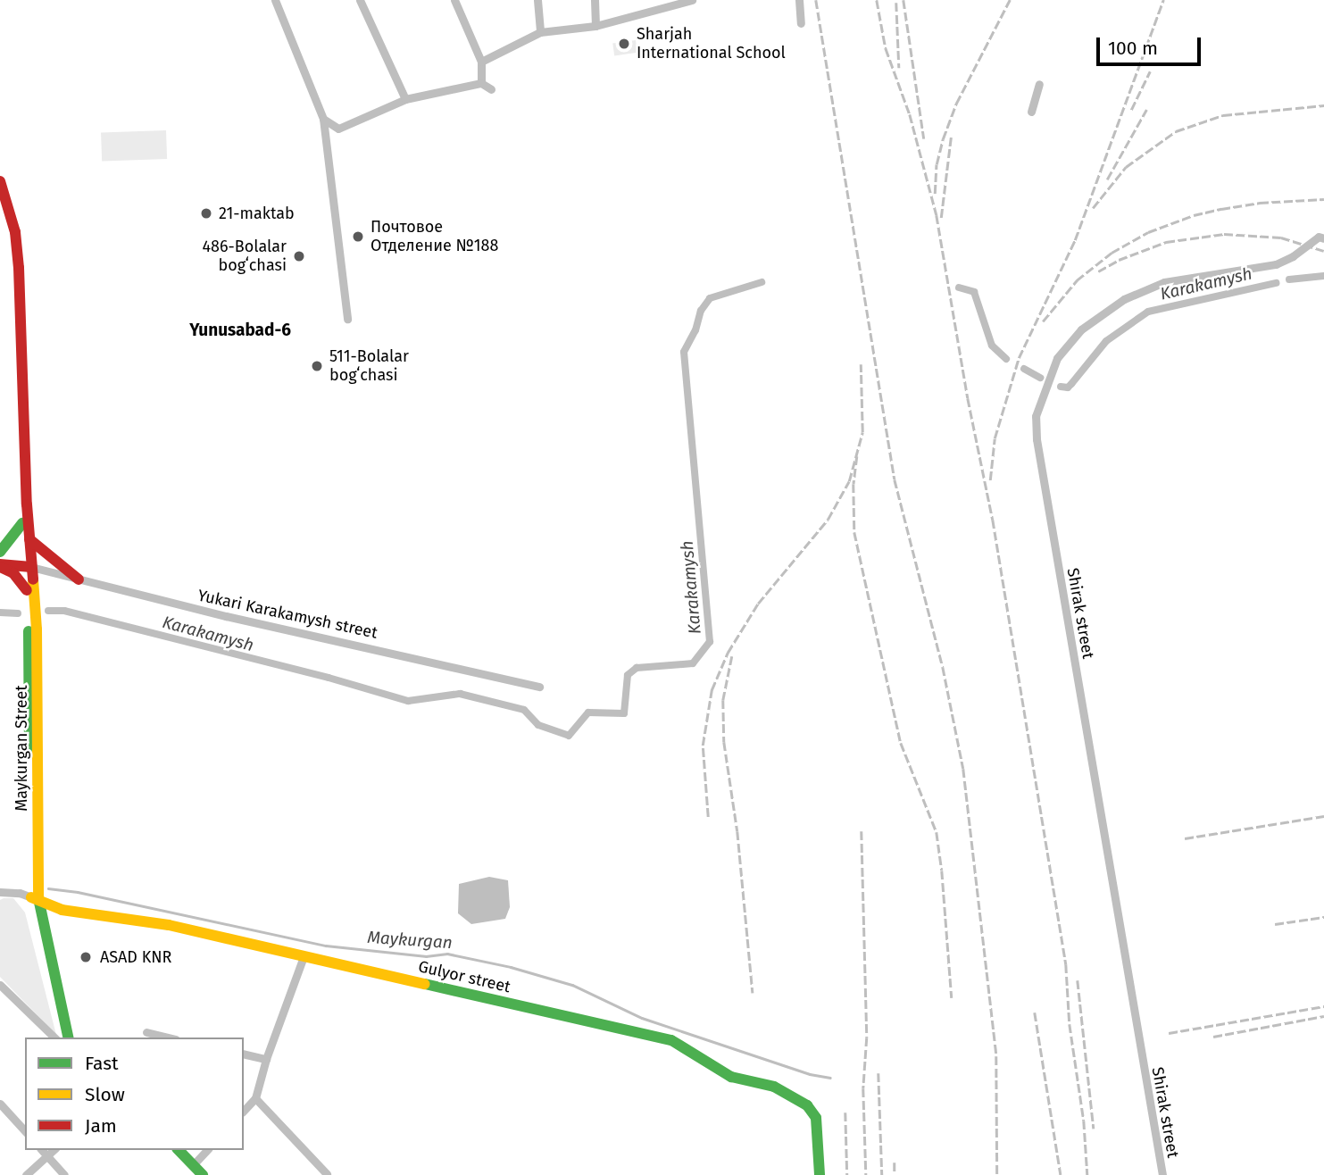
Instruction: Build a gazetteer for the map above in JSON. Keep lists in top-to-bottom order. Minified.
{"streets":{"street":["Shirak street","Yukari Karakamysh street","Maykurgan Street","Gulyor street"]},"crossings":[["Yukari Karakamysh street","Maykurgan Street"],["Maykurgan Street","Gulyor street"]],"districts":["Yunusabad-6"],"water":["Karakamysh","Maykurgan"],"places":["Sharjah International School","21-maktab","Почтовое Отделение №188","486-Bolalar bogʻchasi","511-Bolalar bogʻchasi","ASAD KNR"],"legend":["Fast","Slow","Jam"],"scale_bar":"100 m"}
